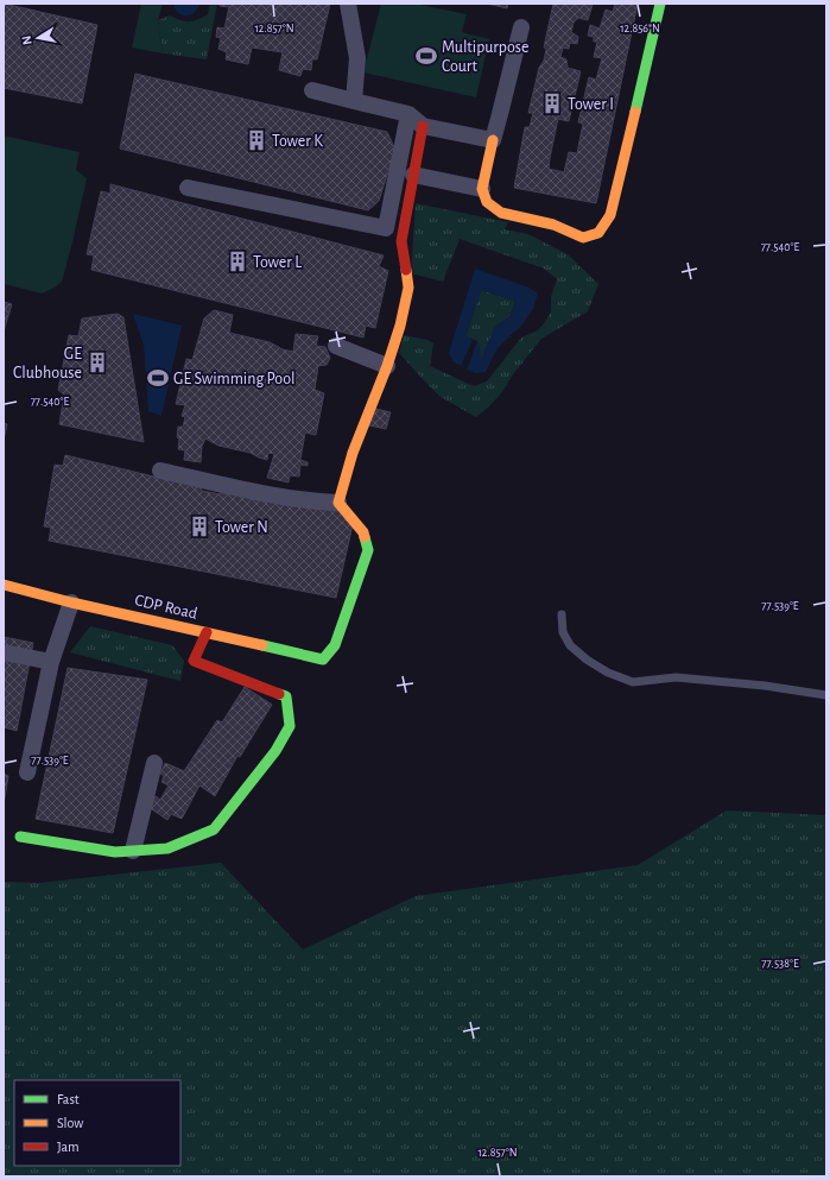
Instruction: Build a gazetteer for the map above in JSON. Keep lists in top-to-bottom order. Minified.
{"streets":{"street":["CDP Road"]},"places":{"sports":["Multipurpose Court","GE Swimming Pool"],"building":["Tower I","Tower K","Tower L","GE Clubhouse","Tower N"]},"legend":["Fast","Slow","Jam"],"north":"left","coordinates":["12.857°N","12.856°N","77.540°E","77.539°E","77.538°E"]}
